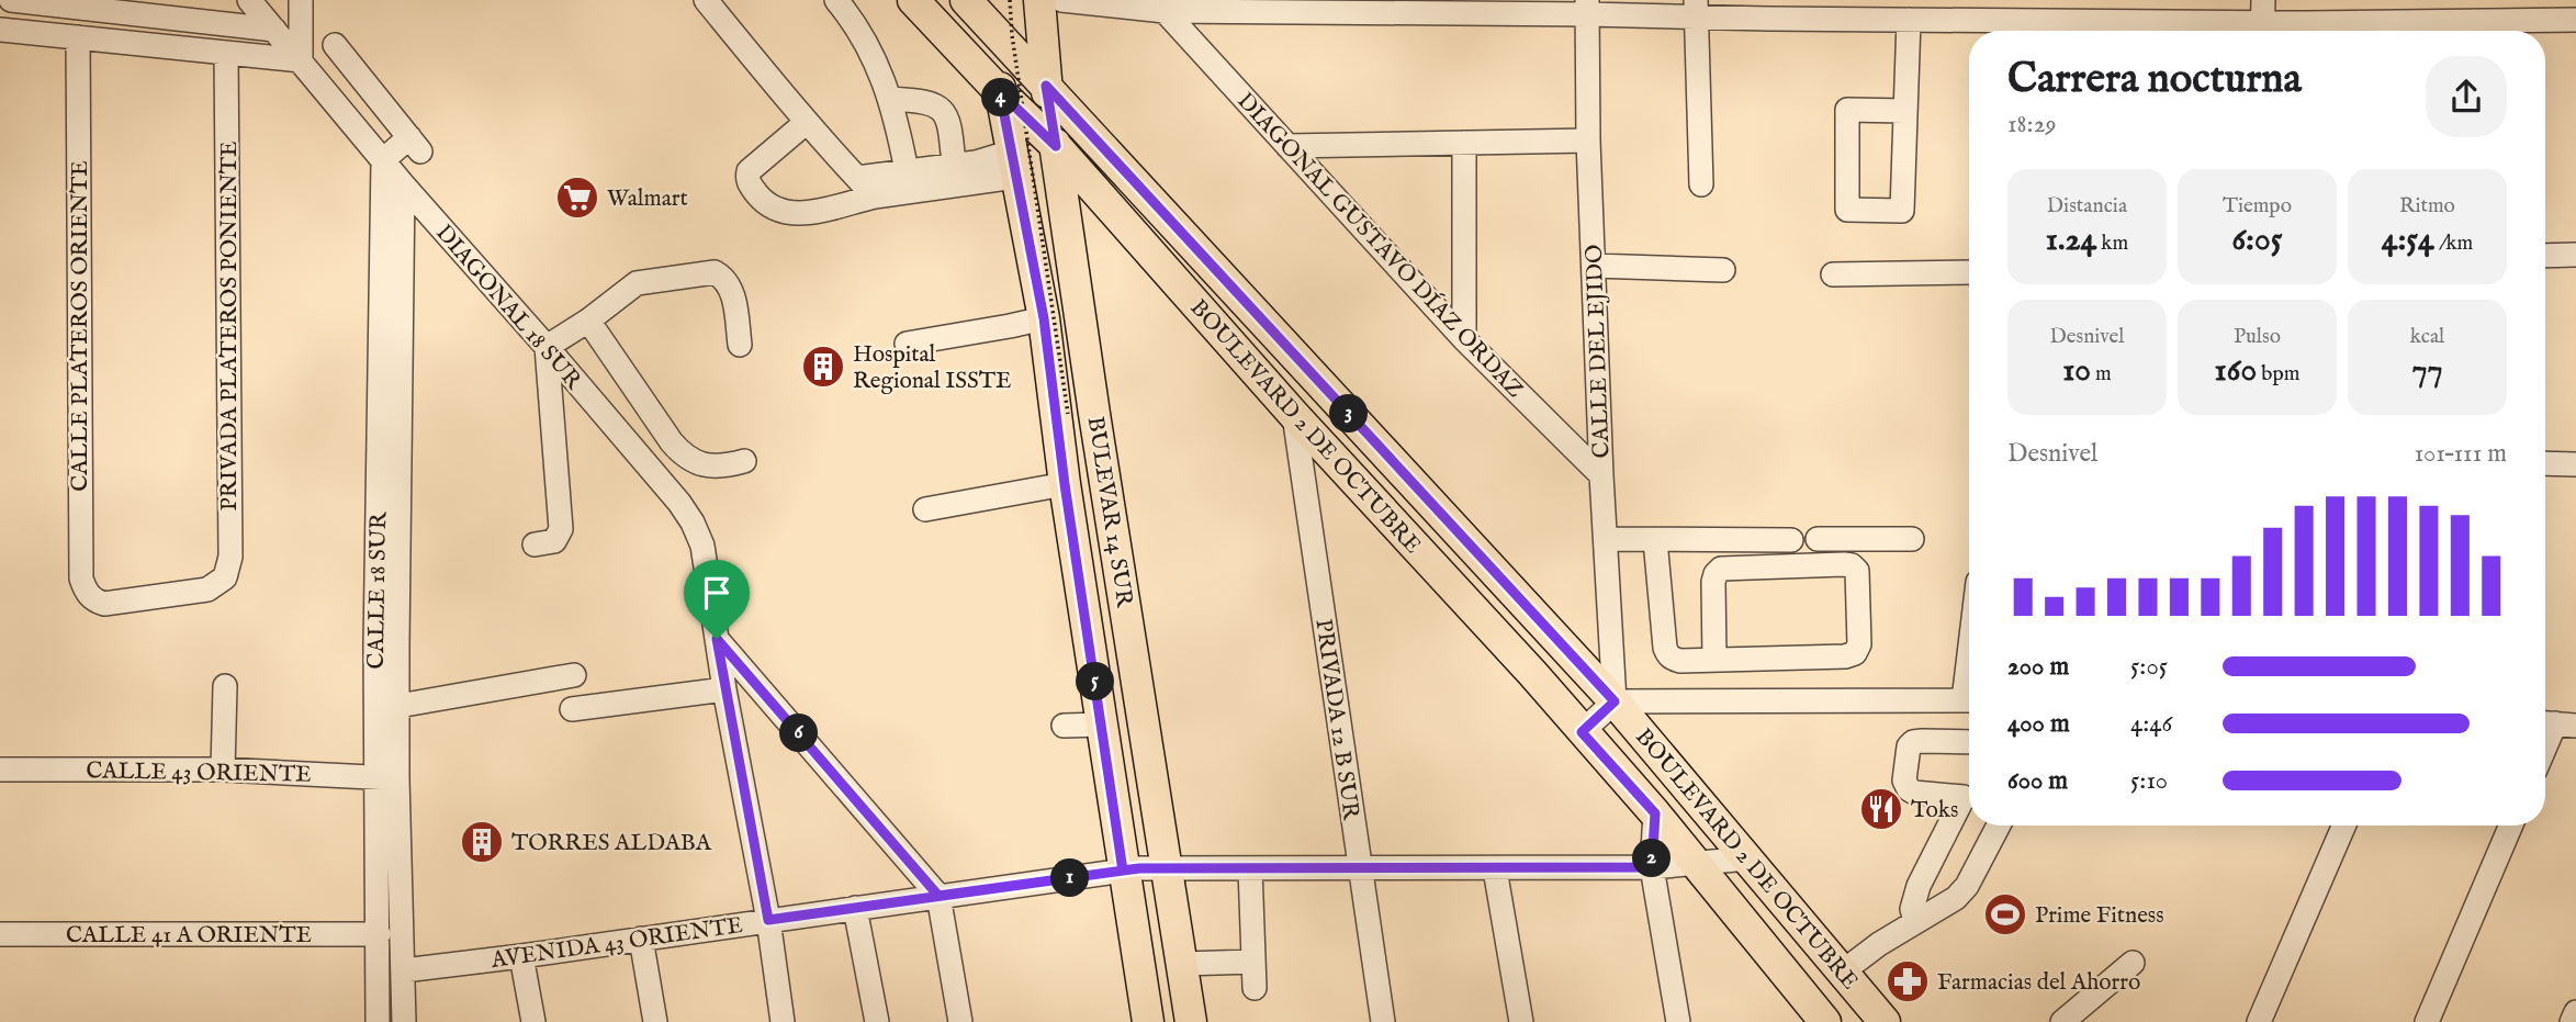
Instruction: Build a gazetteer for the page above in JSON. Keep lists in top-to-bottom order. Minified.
{"streets":{"main road":["BOULEVARD 2 DE OCTUBRE","BULEVAR 14 SUR"],"street":["DIAGONAL GUSTAVO DÍAZ ORDAZ","DIAGONAL 18 SUR","CALLE PLATEROS ORIENTE","PRIVADA PLATEROS PONIENTE","CALLE DEL EJIDO","CALLE 18 SUR","PRIVADA 12 B SUR","CALLE 43 ORIENTE","CALLE 41 A ORIENTE","AVENIDA 43 ORIENTE"]},"crossings":[["DIAGONAL GUSTAVO DÍAZ ORDAZ","CALLE DEL EJIDO"],["DIAGONAL 18 SUR","CALLE 18 SUR"],["DIAGONAL 18 SUR","AVENIDA 43 ORIENTE"],["CALLE PLATEROS ORIENTE","PRIVADA PLATEROS PONIENTE"],["CALLE DEL EJIDO","BOULEVARD 2 DE OCTUBRE"],["BOULEVARD 2 DE OCTUBRE","BULEVAR 14 SUR"],["BOULEVARD 2 DE OCTUBRE","PRIVADA 12 B SUR"],["BOULEVARD 2 DE OCTUBRE","AVENIDA 43 ORIENTE"],["BULEVAR 14 SUR","AVENIDA 43 ORIENTE"],["CALLE 18 SUR","CALLE 43 ORIENTE"],["CALLE 18 SUR","CALLE 41 A ORIENTE"],["CALLE 18 SUR","AVENIDA 43 ORIENTE"],["PRIVADA 12 B SUR","AVENIDA 43 ORIENTE"]],"places":{"supermarket":["Walmart"],"building":["Hospital Regional ISSTE","TORRES ALDABA"],"restaurant":["Toks"],"sports":["Prime Fitness"],"pharmacy":["Farmacias del Ahorro"]},"page":{"heading":["Carrera nocturna","18:29"],"pins":["4","3","5","6","2","1"],"stats":[["Distancia","1.24 km"],["Tiempo","6:05"],["Ritmo","4:54 /km"],["Desnivel","10 m"],["Pulso","160 bpm"],["kcal","77"]],"chart":["Desnivel","101–111 m"],"list":[{"name":"200 m","note":"5:05"},{"name":"400 m","note":"4:46"},{"name":"600 m","note":"5:10"}]}}
